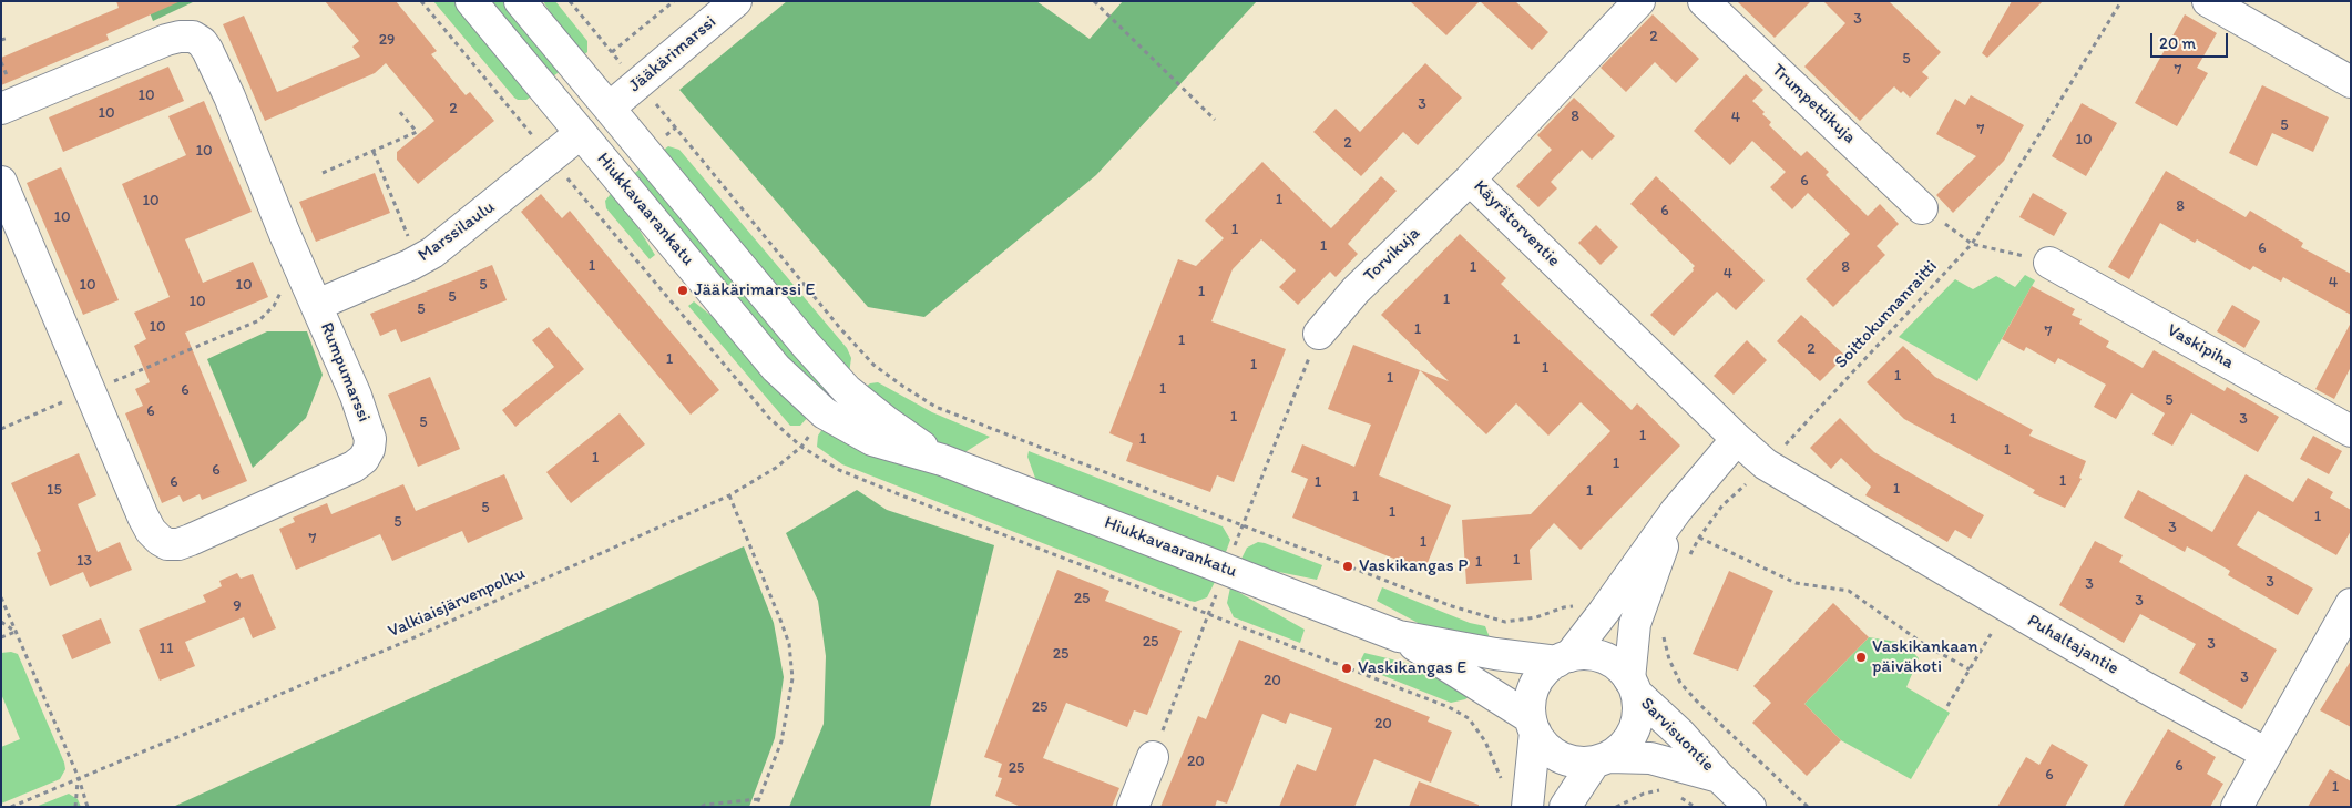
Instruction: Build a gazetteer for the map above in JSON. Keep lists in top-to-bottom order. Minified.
{"streets":{"street":["Jääkärimarssi","Trumpettikuja","Hiukkavaarankatu","Käyrätorventie","Marssilaulu","Torvikuja","Vaskipiha","Rumpumarssi","Puhaltajantie","Sarvisuontie"],"path":["Soittokunnanraitti","Valkiaisjärvenpolku"]},"crossings":[["Jääkärimarssi","Hiukkavaarankatu"],["Hiukkavaarankatu","Marssilaulu"],["Hiukkavaarankatu","Valkiaisjärvenpolku"],["Hiukkavaarankatu","Sarvisuontie"],["Käyrätorventie","Torvikuja"],["Käyrätorventie","Puhaltajantie"],["Marssilaulu","Rumpumarssi"],["Soittokunnanraitti","Puhaltajantie"]],"places":["Jääkärimarssi E","Vaskikangas P","Vaskikankaan päiväkoti","Vaskikangas E"],"house_numbers":["3","2","29","5","7","10","3","2","10","8","4","5","7","10","2","10","6","1","10","8","6","10","1","1","6","1","1","8","4","4","10","10","5","1","5","1","10","5","10","1","7","1","1","2","1","1","1","1","1","1","6","5","6","1","1","3","5","1","1","1","1","1","6","1","6","1","1","15","1","1","5","1","1","5","3","7","1","1","13","1","3","3","25","3","9","25","3","11","25","3","20","25","20","20","6","25","6","1"],"scale_bar":"20 m"}
